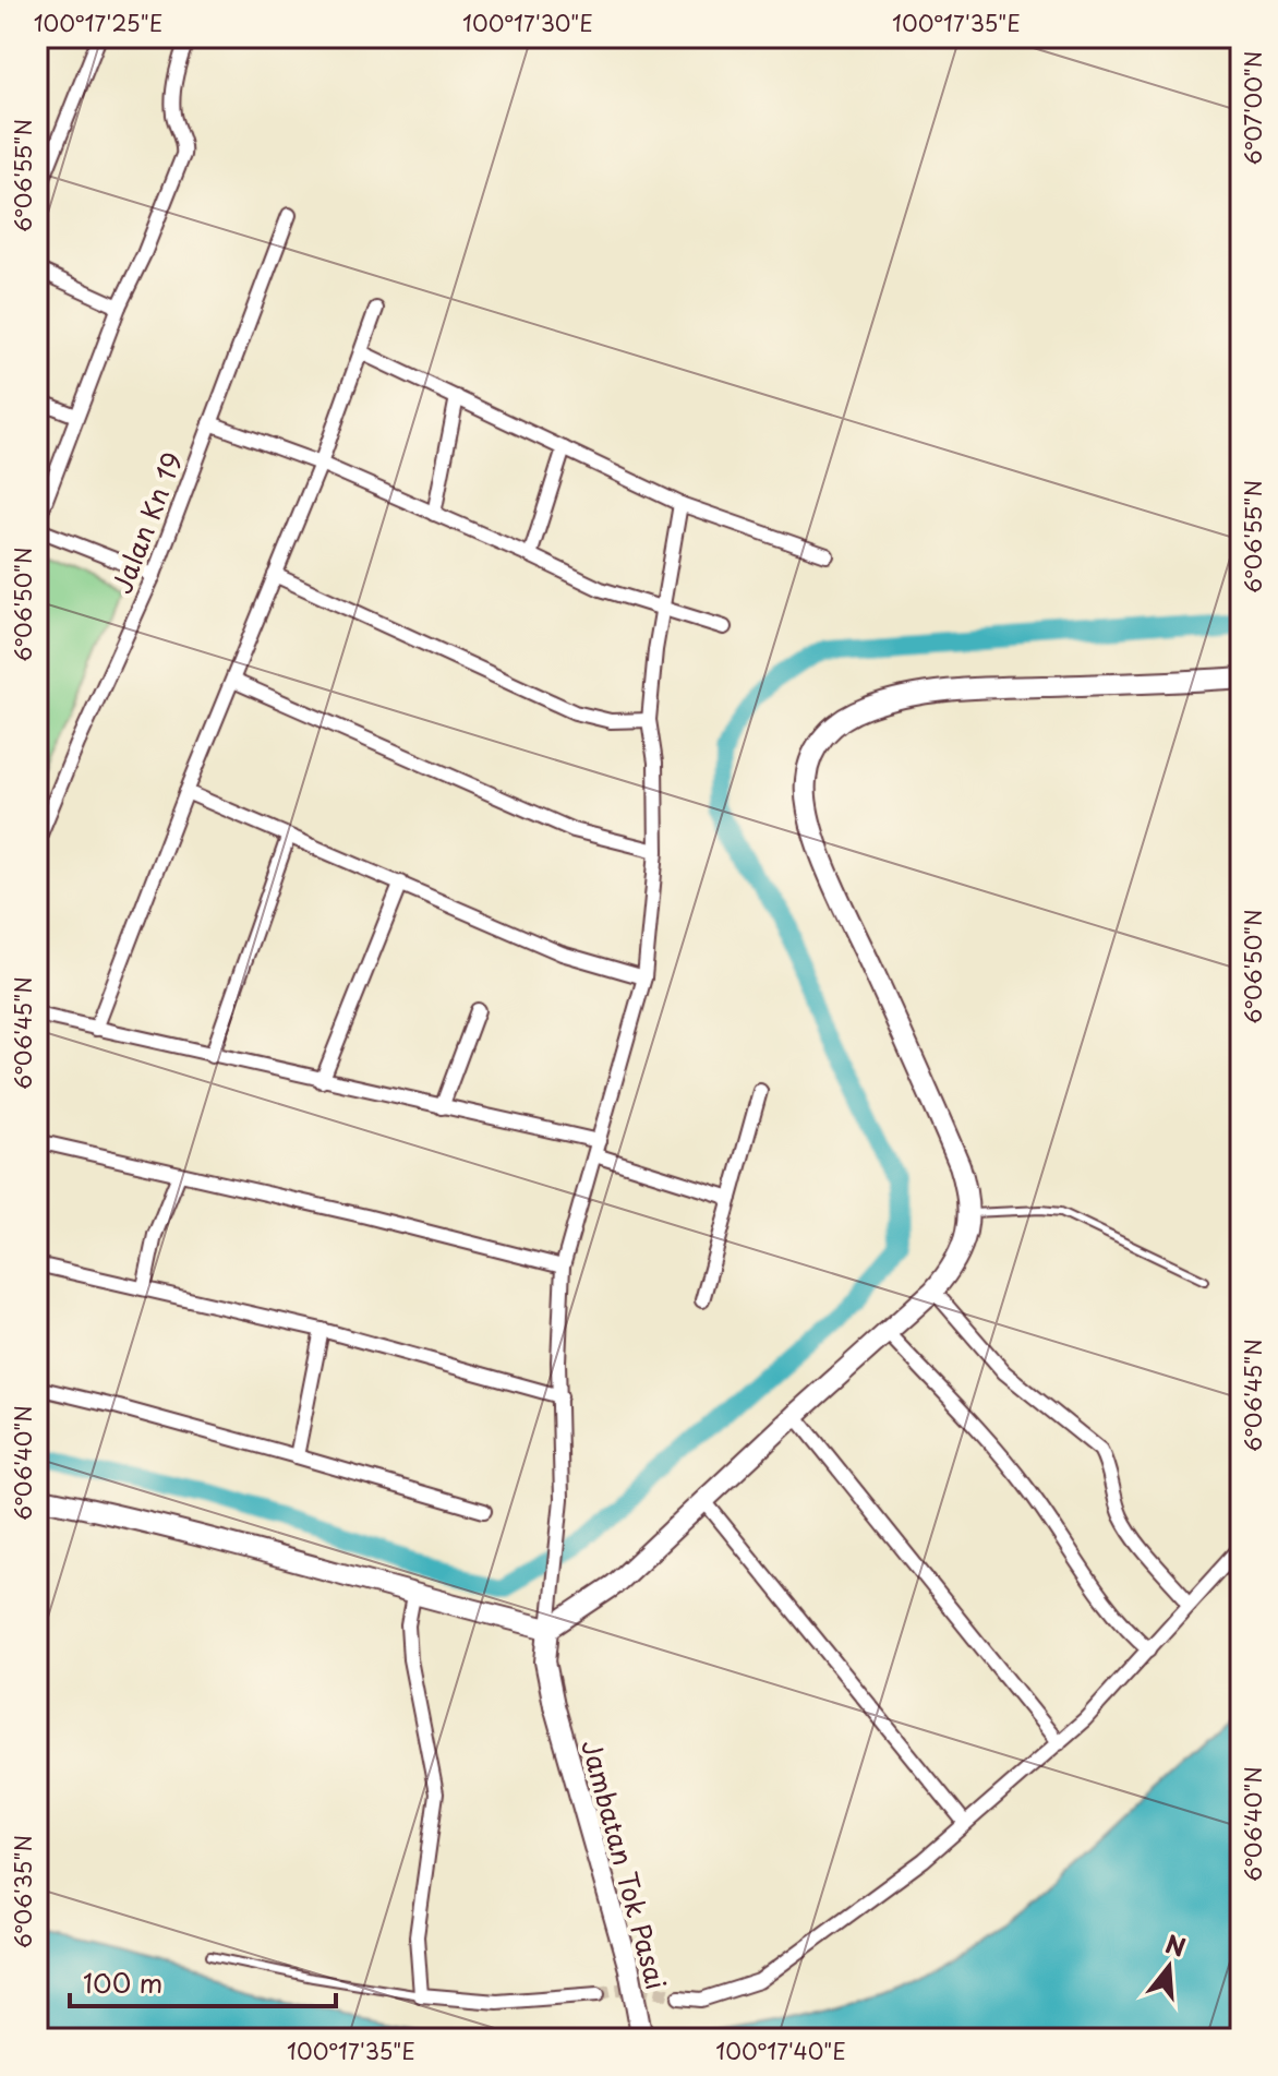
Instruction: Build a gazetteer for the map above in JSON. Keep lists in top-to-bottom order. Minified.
{"streets":{"main road":["Jambatan Tok Pasai"],"street":["Jalan Kn 19"]},"scale_bar":"100 m","north":"top","coordinates":["100°17'25\"E","100°17'30\"E","100°17'35\"E","6°07'00\"N","6°06'55\"N","6°06'50\"N","6°06'45\"N","6°06'40\"N","6°06'35\"N","100°17'40\"E"]}
